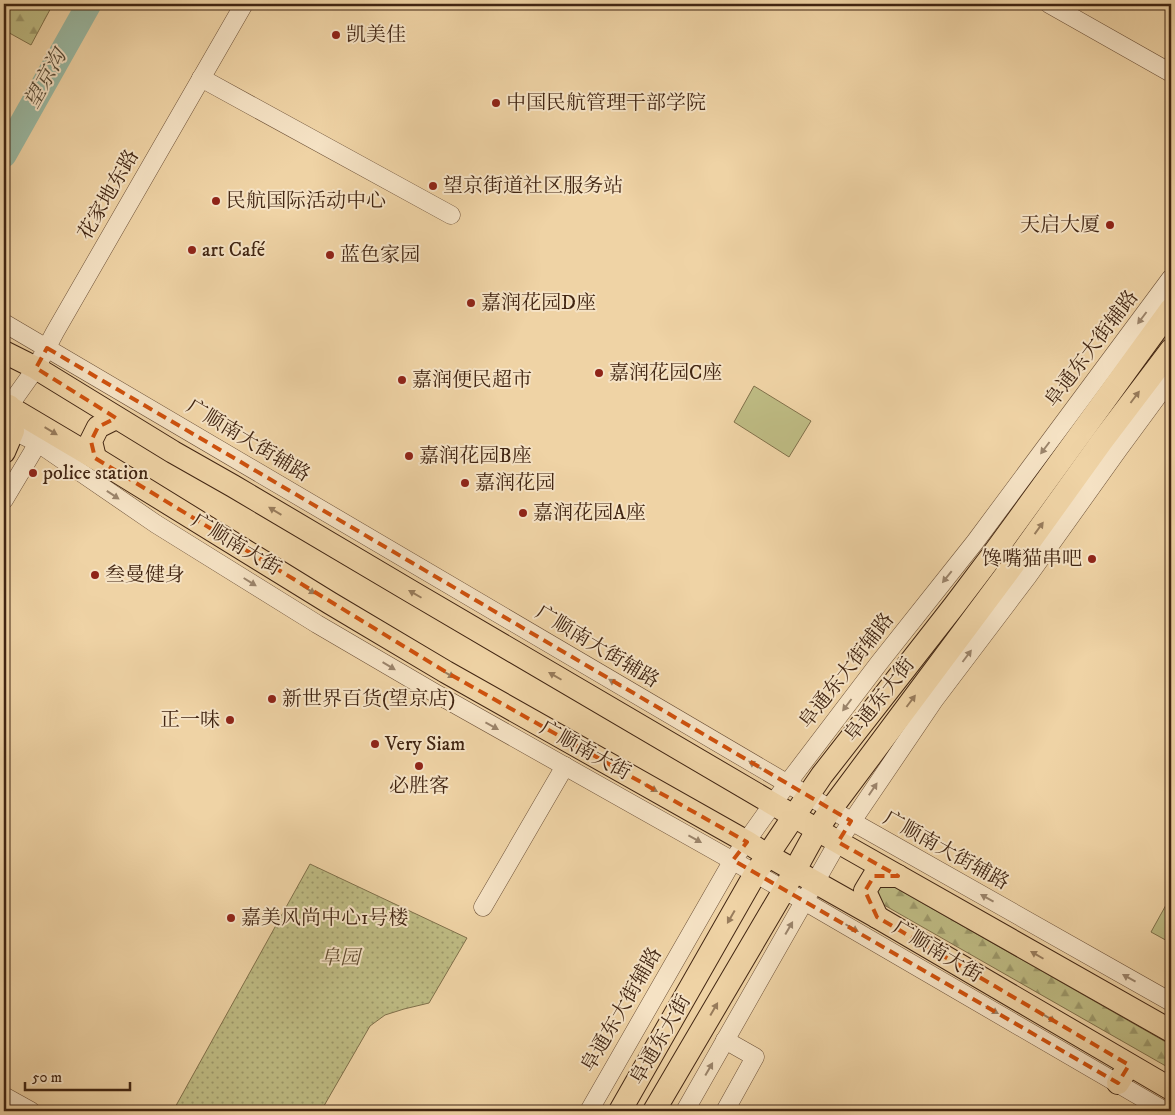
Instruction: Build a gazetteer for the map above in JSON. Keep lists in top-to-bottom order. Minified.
{"streets":{"main road":["广顺南大街","阜通东大街"],"street":["花家地东路","阜通东大街辅路","广顺南大街辅路"]},"crossings":[["花家地东路","广顺南大街辅路"],["花家地东路","广顺南大街"],["阜通东大街辅路","广顺南大街辅路"],["阜通东大街辅路","广顺南大街"],["广顺南大街辅路","阜通东大街"],["广顺南大街","阜通东大街"]],"water":["望京沟"],"parks":["阜园"],"places":["凯美佳","中国民航管理干部学院","望京街道社区服务站","民航国际活动中心","天启大厦","art Café","蓝色家园","嘉润花园D座","嘉润花园C座","嘉润便民超市","嘉润花园B座","police station","嘉润花园","嘉润花园A座","馋嘴猫串吧","叁曼健身","新世界百货(望京店)","正一味","Very Siam","必胜客","嘉美风尚中心1号楼"],"scale_bar":"50 m"}
